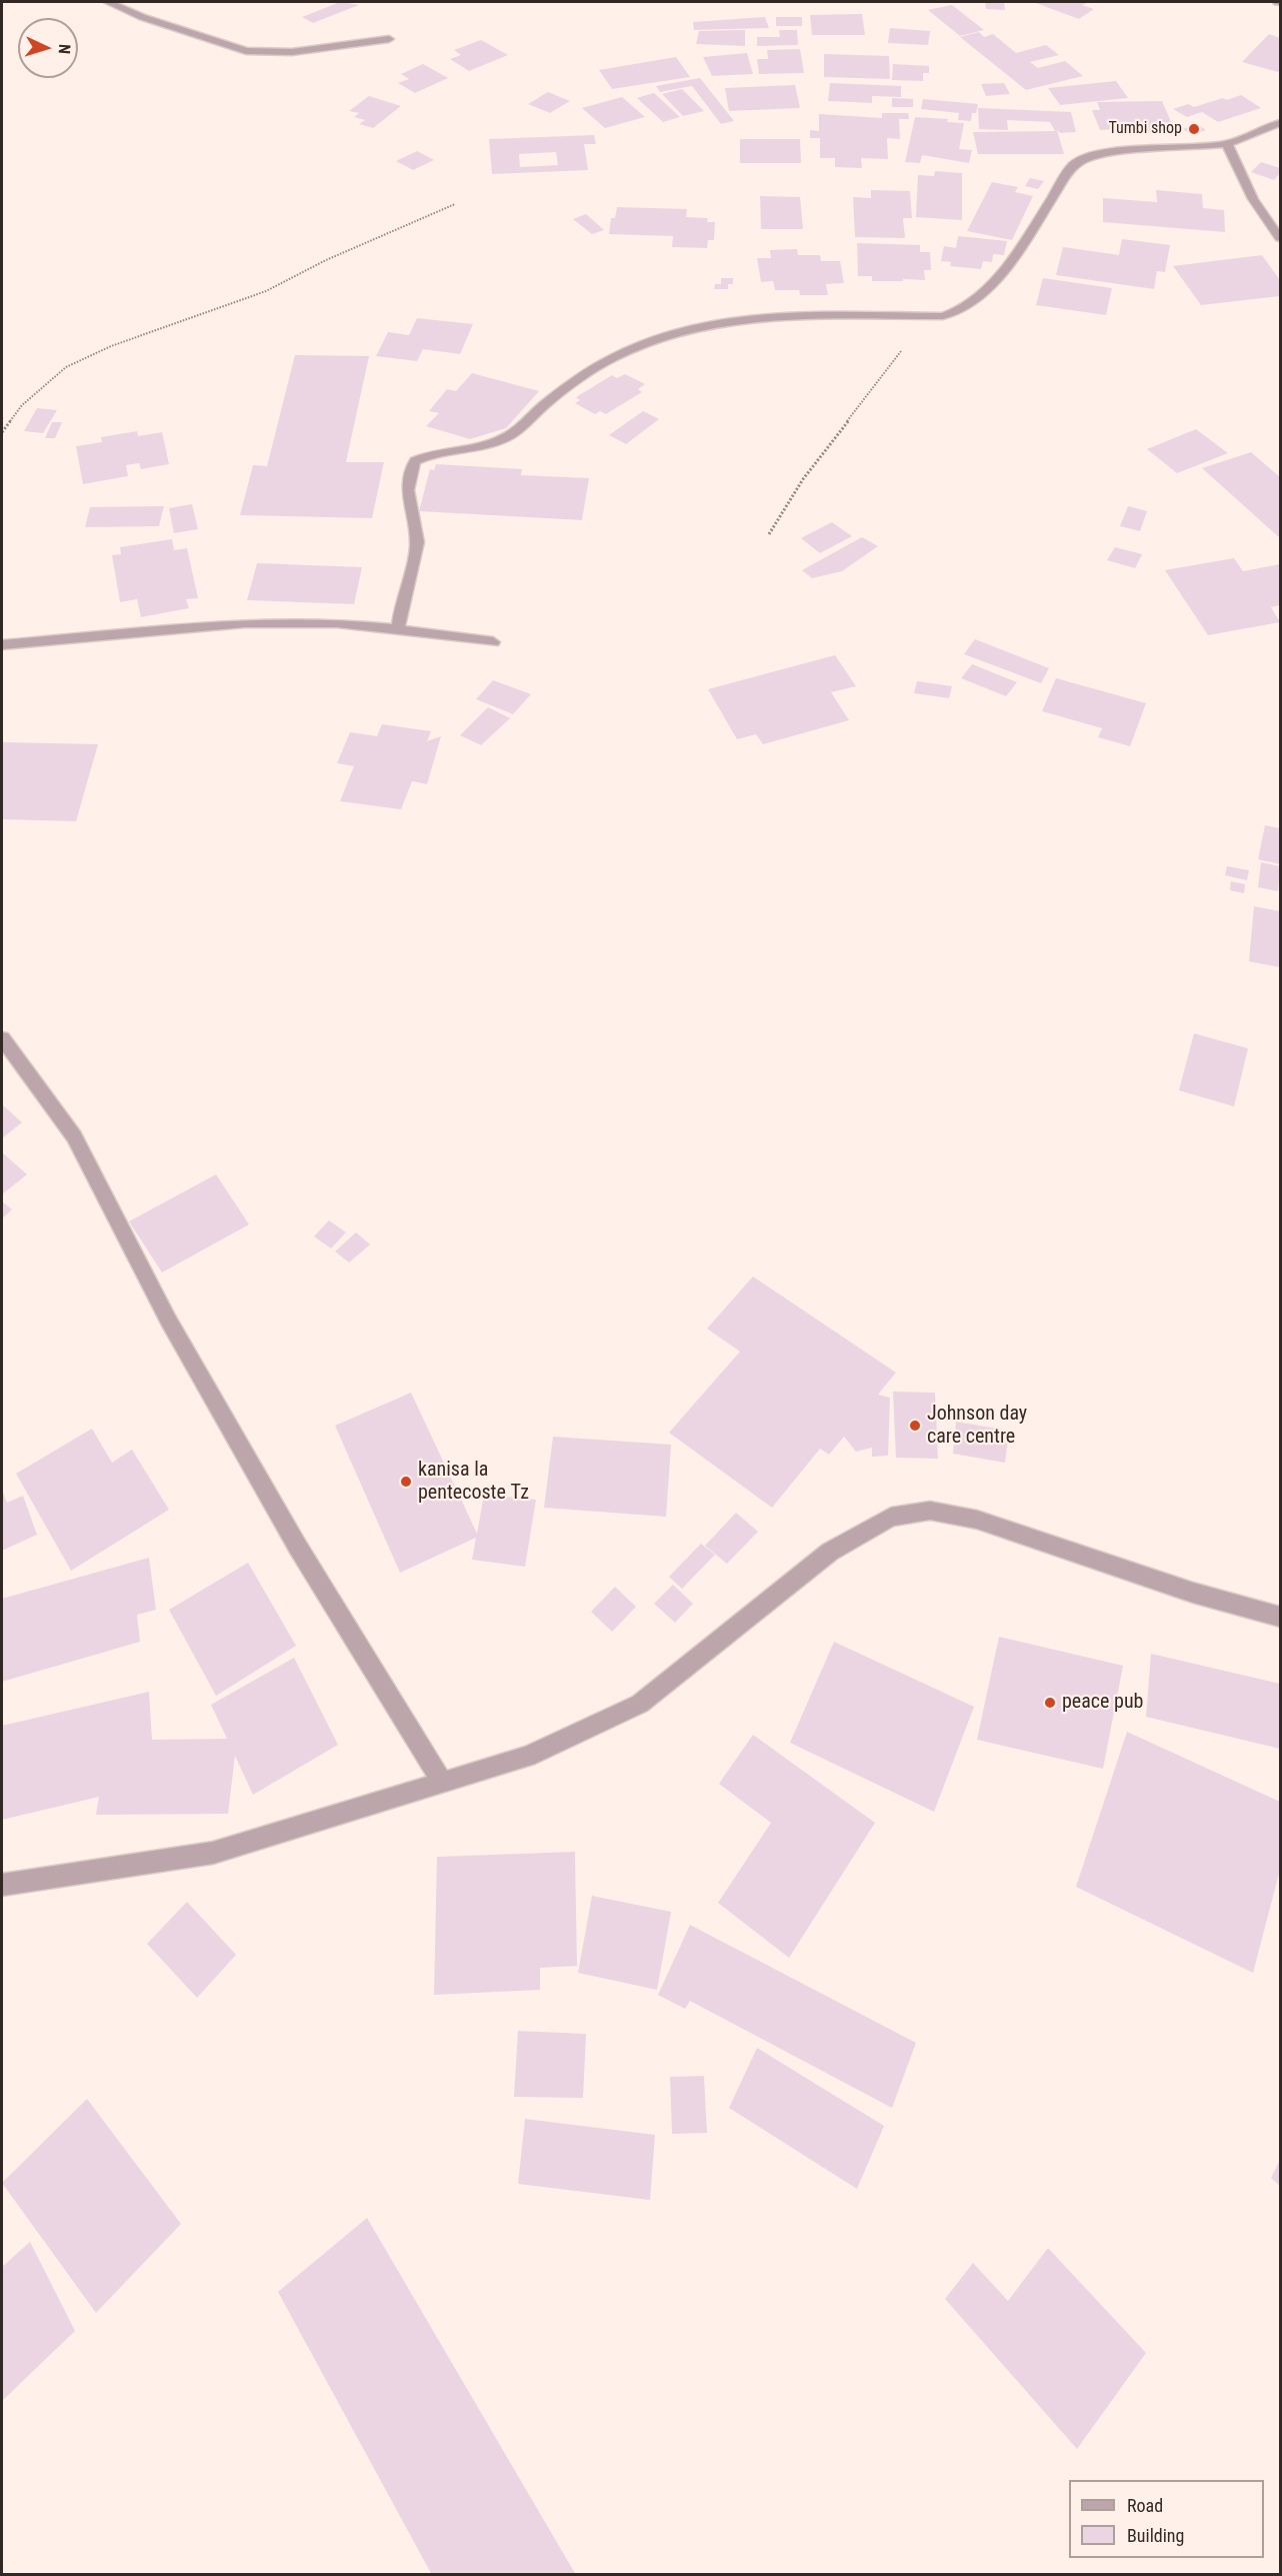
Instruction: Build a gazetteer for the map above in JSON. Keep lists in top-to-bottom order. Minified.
{"places":["Tumbi shop","Johnson day care centre","kanisa la pentecoste Tz","peace pub"],"legend":["Road","Building"],"north":"right"}
